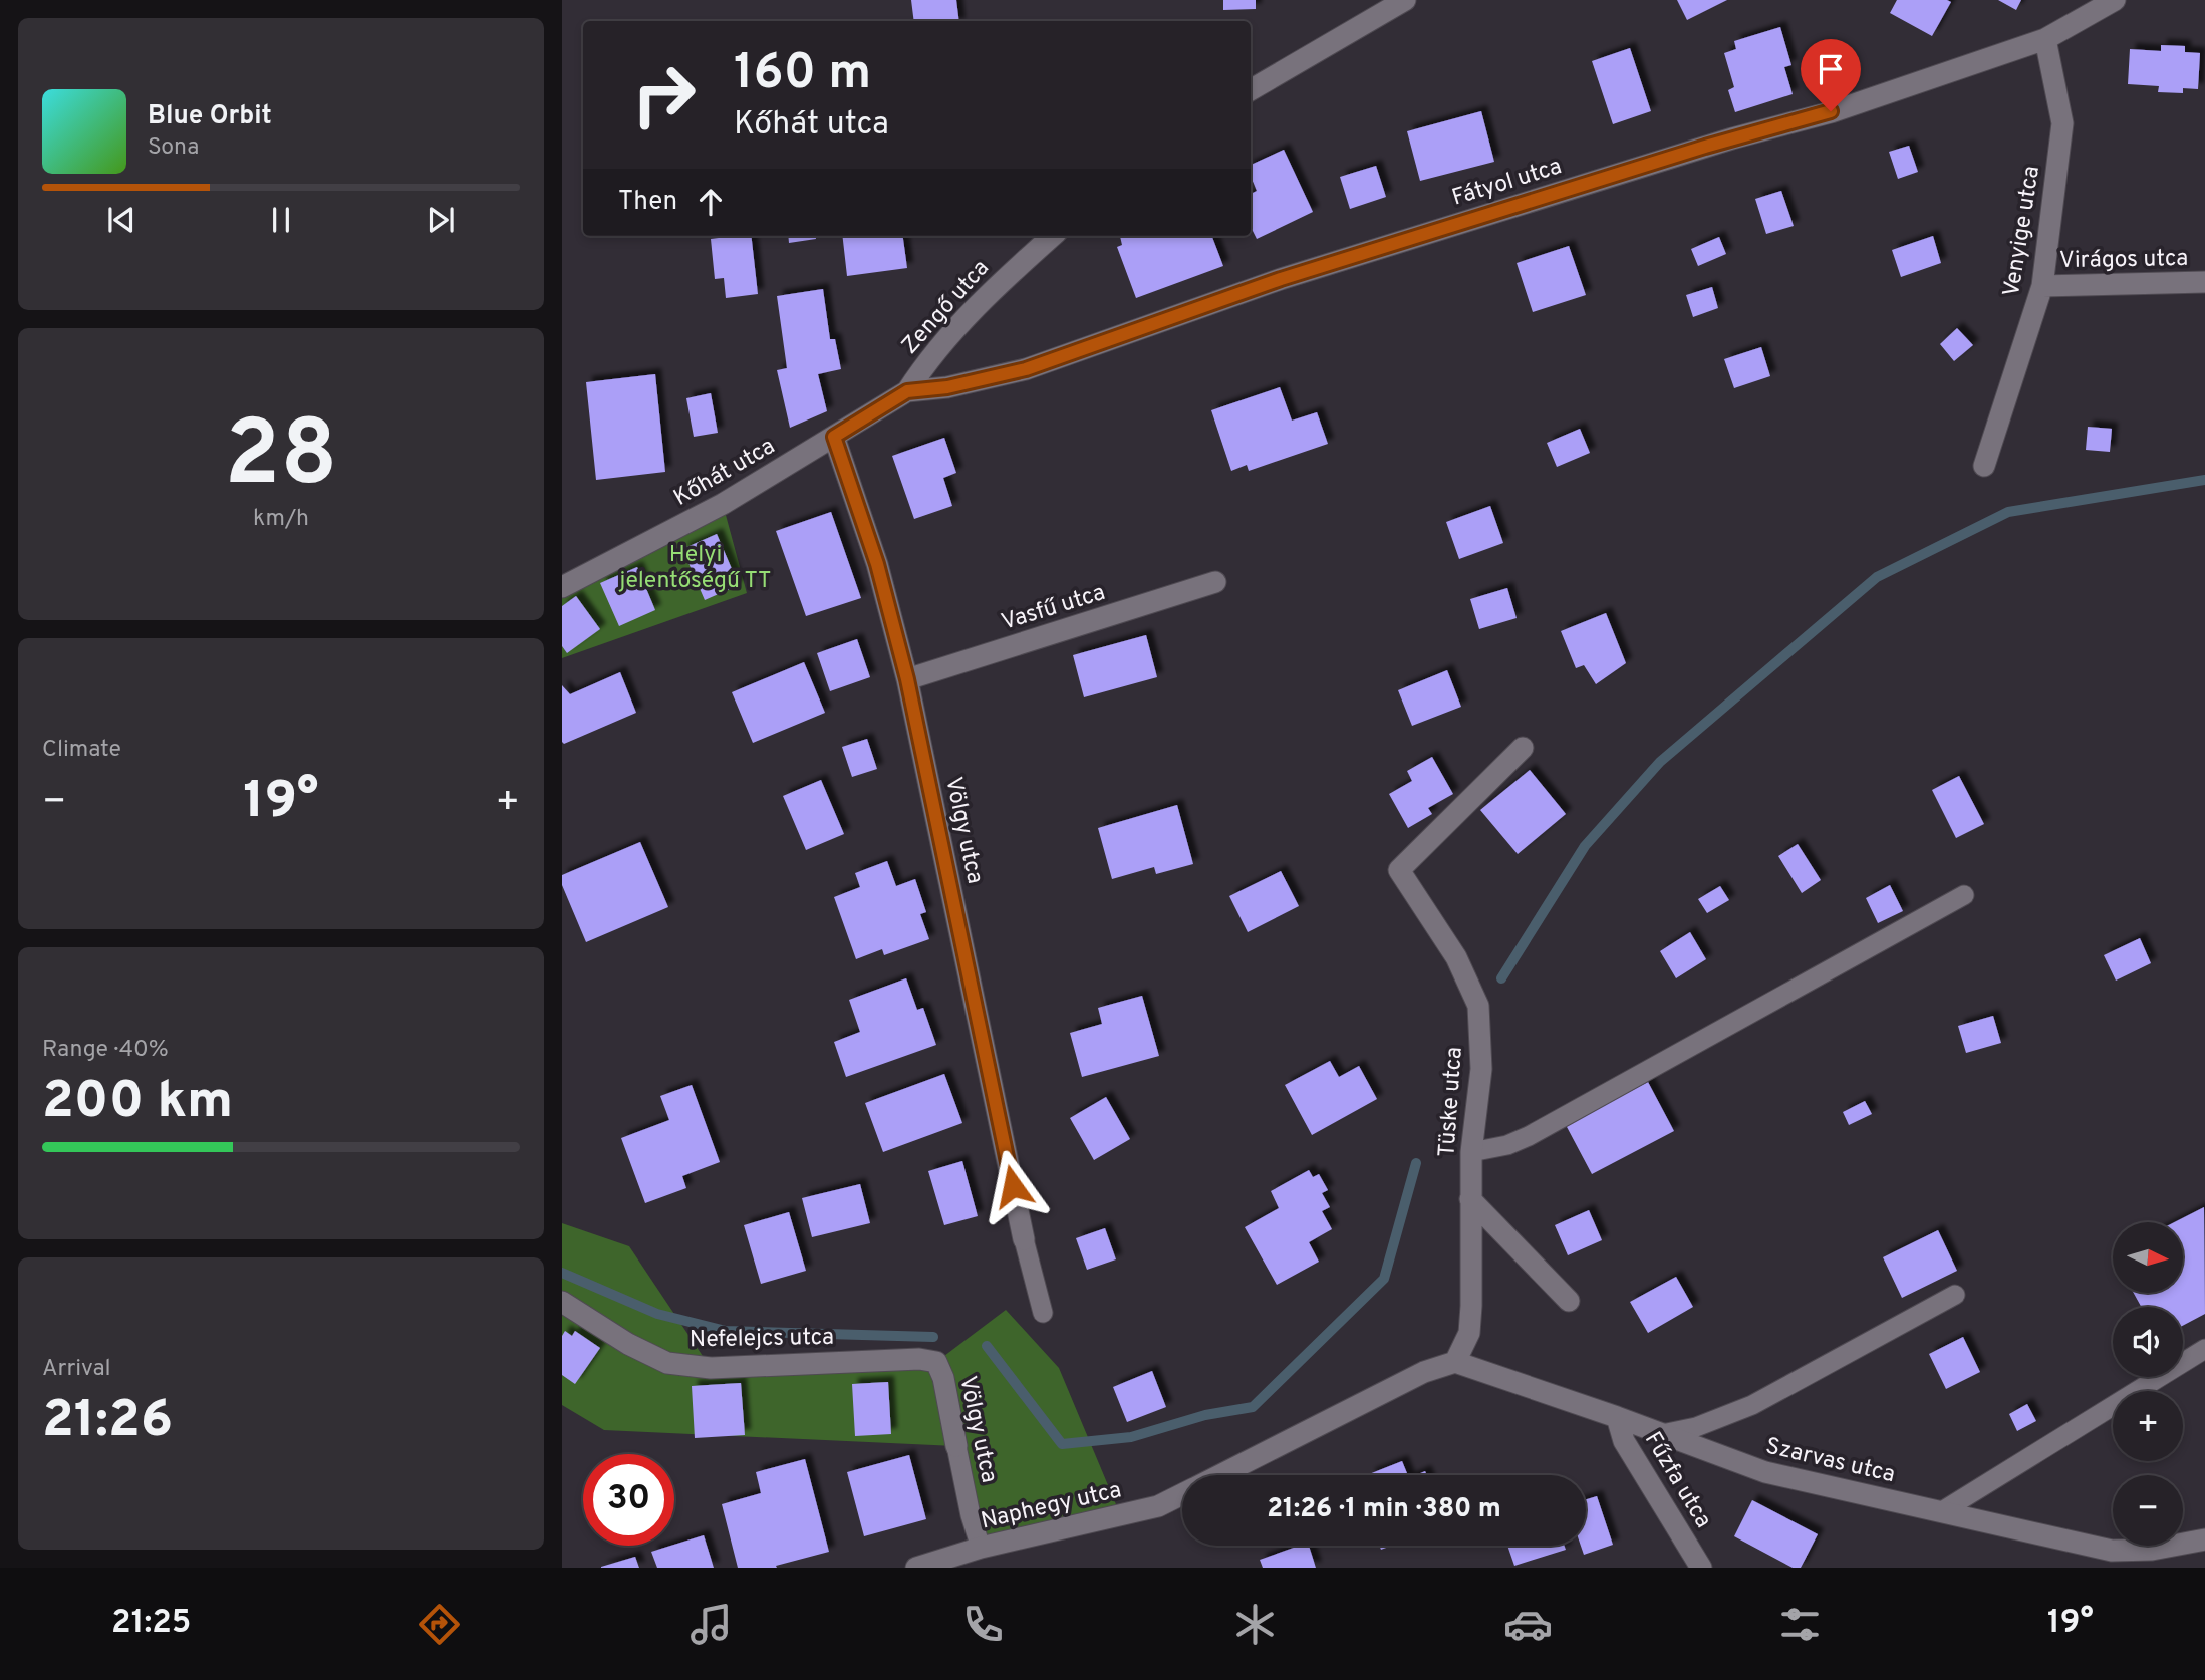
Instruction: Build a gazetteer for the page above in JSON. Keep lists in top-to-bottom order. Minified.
{"streets":{"street":["Fátyol utca","Venyige utca","Virágos utca","Zengő utca","Kőhát utca","Vasfű utca","Völgy utca","Tüske utca","Nefelejcs utca","Szarvas utca","Fűzfa utca","Naphegy utca"]},"crossings":[["Fátyol utca","Venyige utca"],["Fátyol utca","Zengő utca"],["Fátyol utca","Kőhát utca"],["Venyige utca","Virágos utca"],["Zengő utca","Kőhát utca"],["Kőhát utca","Völgy utca"],["Vasfű utca","Völgy utca"],["Völgy utca","Nefelejcs utca"],["Völgy utca","Naphegy utca"],["Tüske utca","Szarvas utca"],["Tüske utca","Naphegy utca"],["Szarvas utca","Fűzfa utca"],["Szarvas utca","Naphegy utca"]],"parks":["Helyi jelentőségű TT"],"north":"right","page":{"turn":["160 m","Kőhát utca"],"song":["Blue Orbit","Sona"],"then":"Then","tile":[["28","km/h"],"Climate",["Range · 40%","200 km"],["Arrival","21:26"]],"heat":["−","19°","+"],"map_buttons":["+","−"],"limit":"30","trip":"21:26 · 1 min · 380 m","tabs":["21:25","19°"]}}
